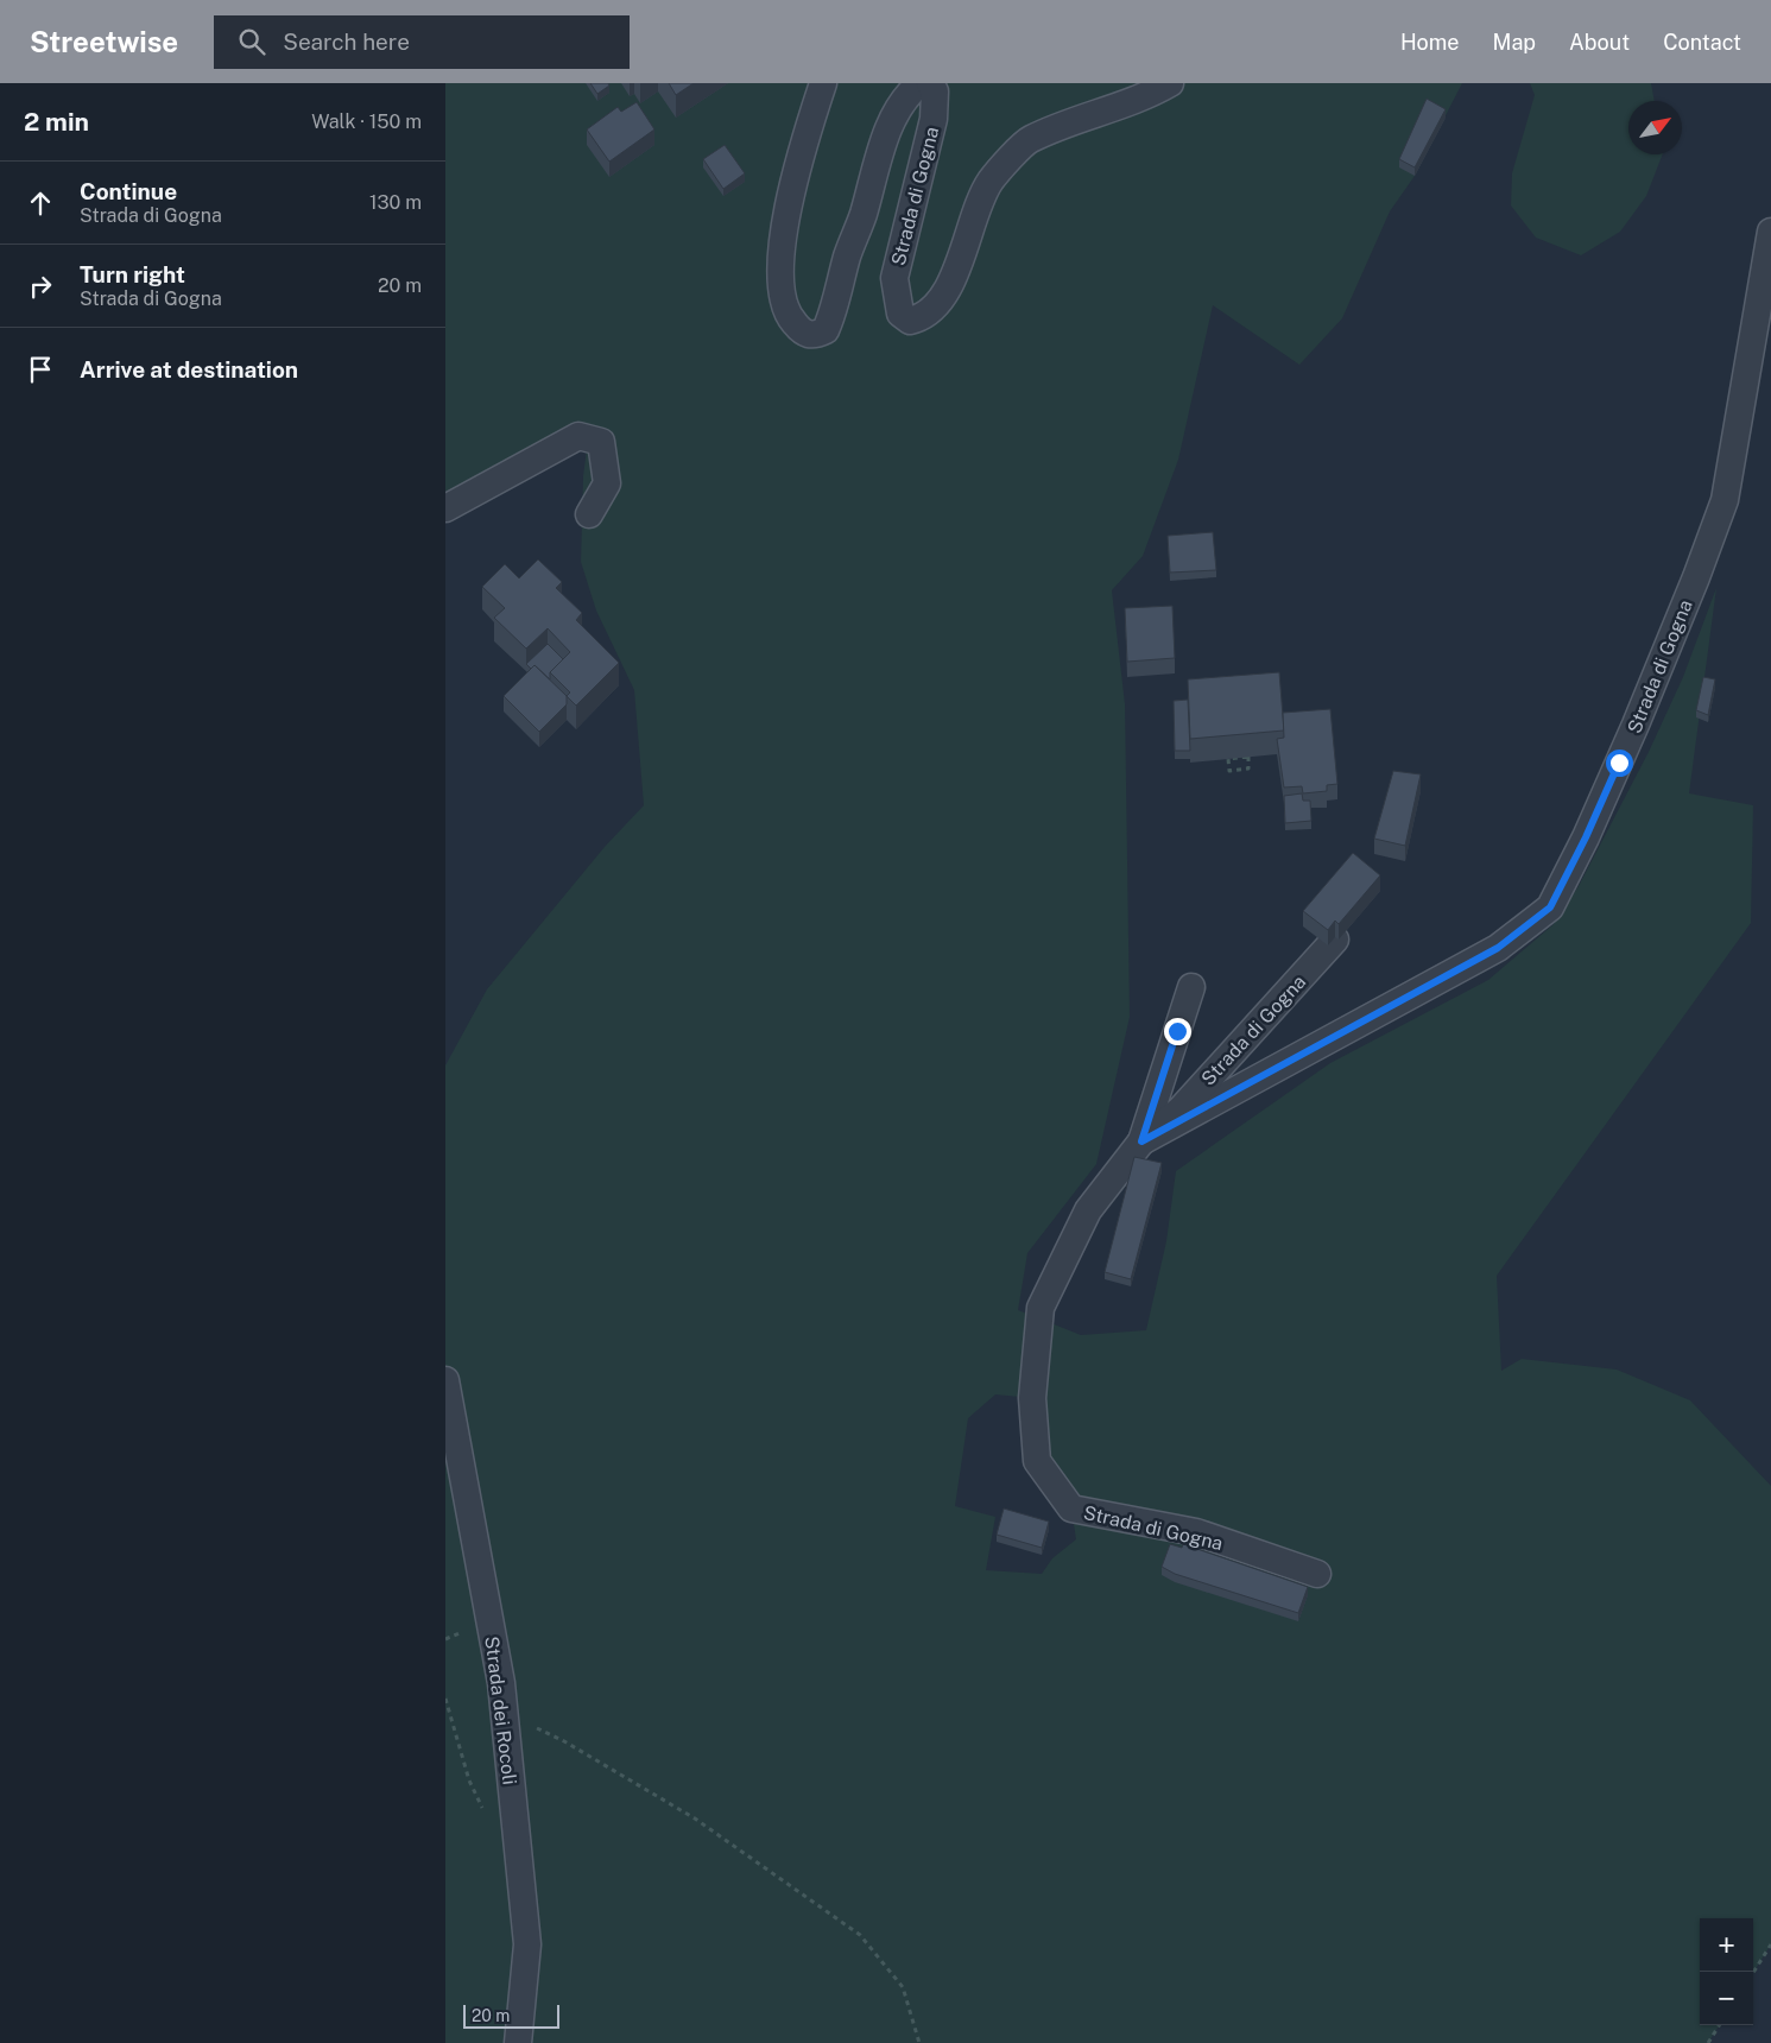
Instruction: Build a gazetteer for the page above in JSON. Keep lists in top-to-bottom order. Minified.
{"streets":{"street":["Strada di Gogna","Strada dei Rocoli"]},"scale_bar":"20 m","north":"top right","page":{"header":"Streetwise","search":"Search here","nav":["Home","Map","About","Contact"],"heading":["2 min","Walk · 150 m"],"list":[["Continue","Strada di Gogna","130 m"],["Turn right","Strada di Gogna","20 m"],"Arrive at destination"],"map_buttons":["+","−"],"scale":"20 m"}}
